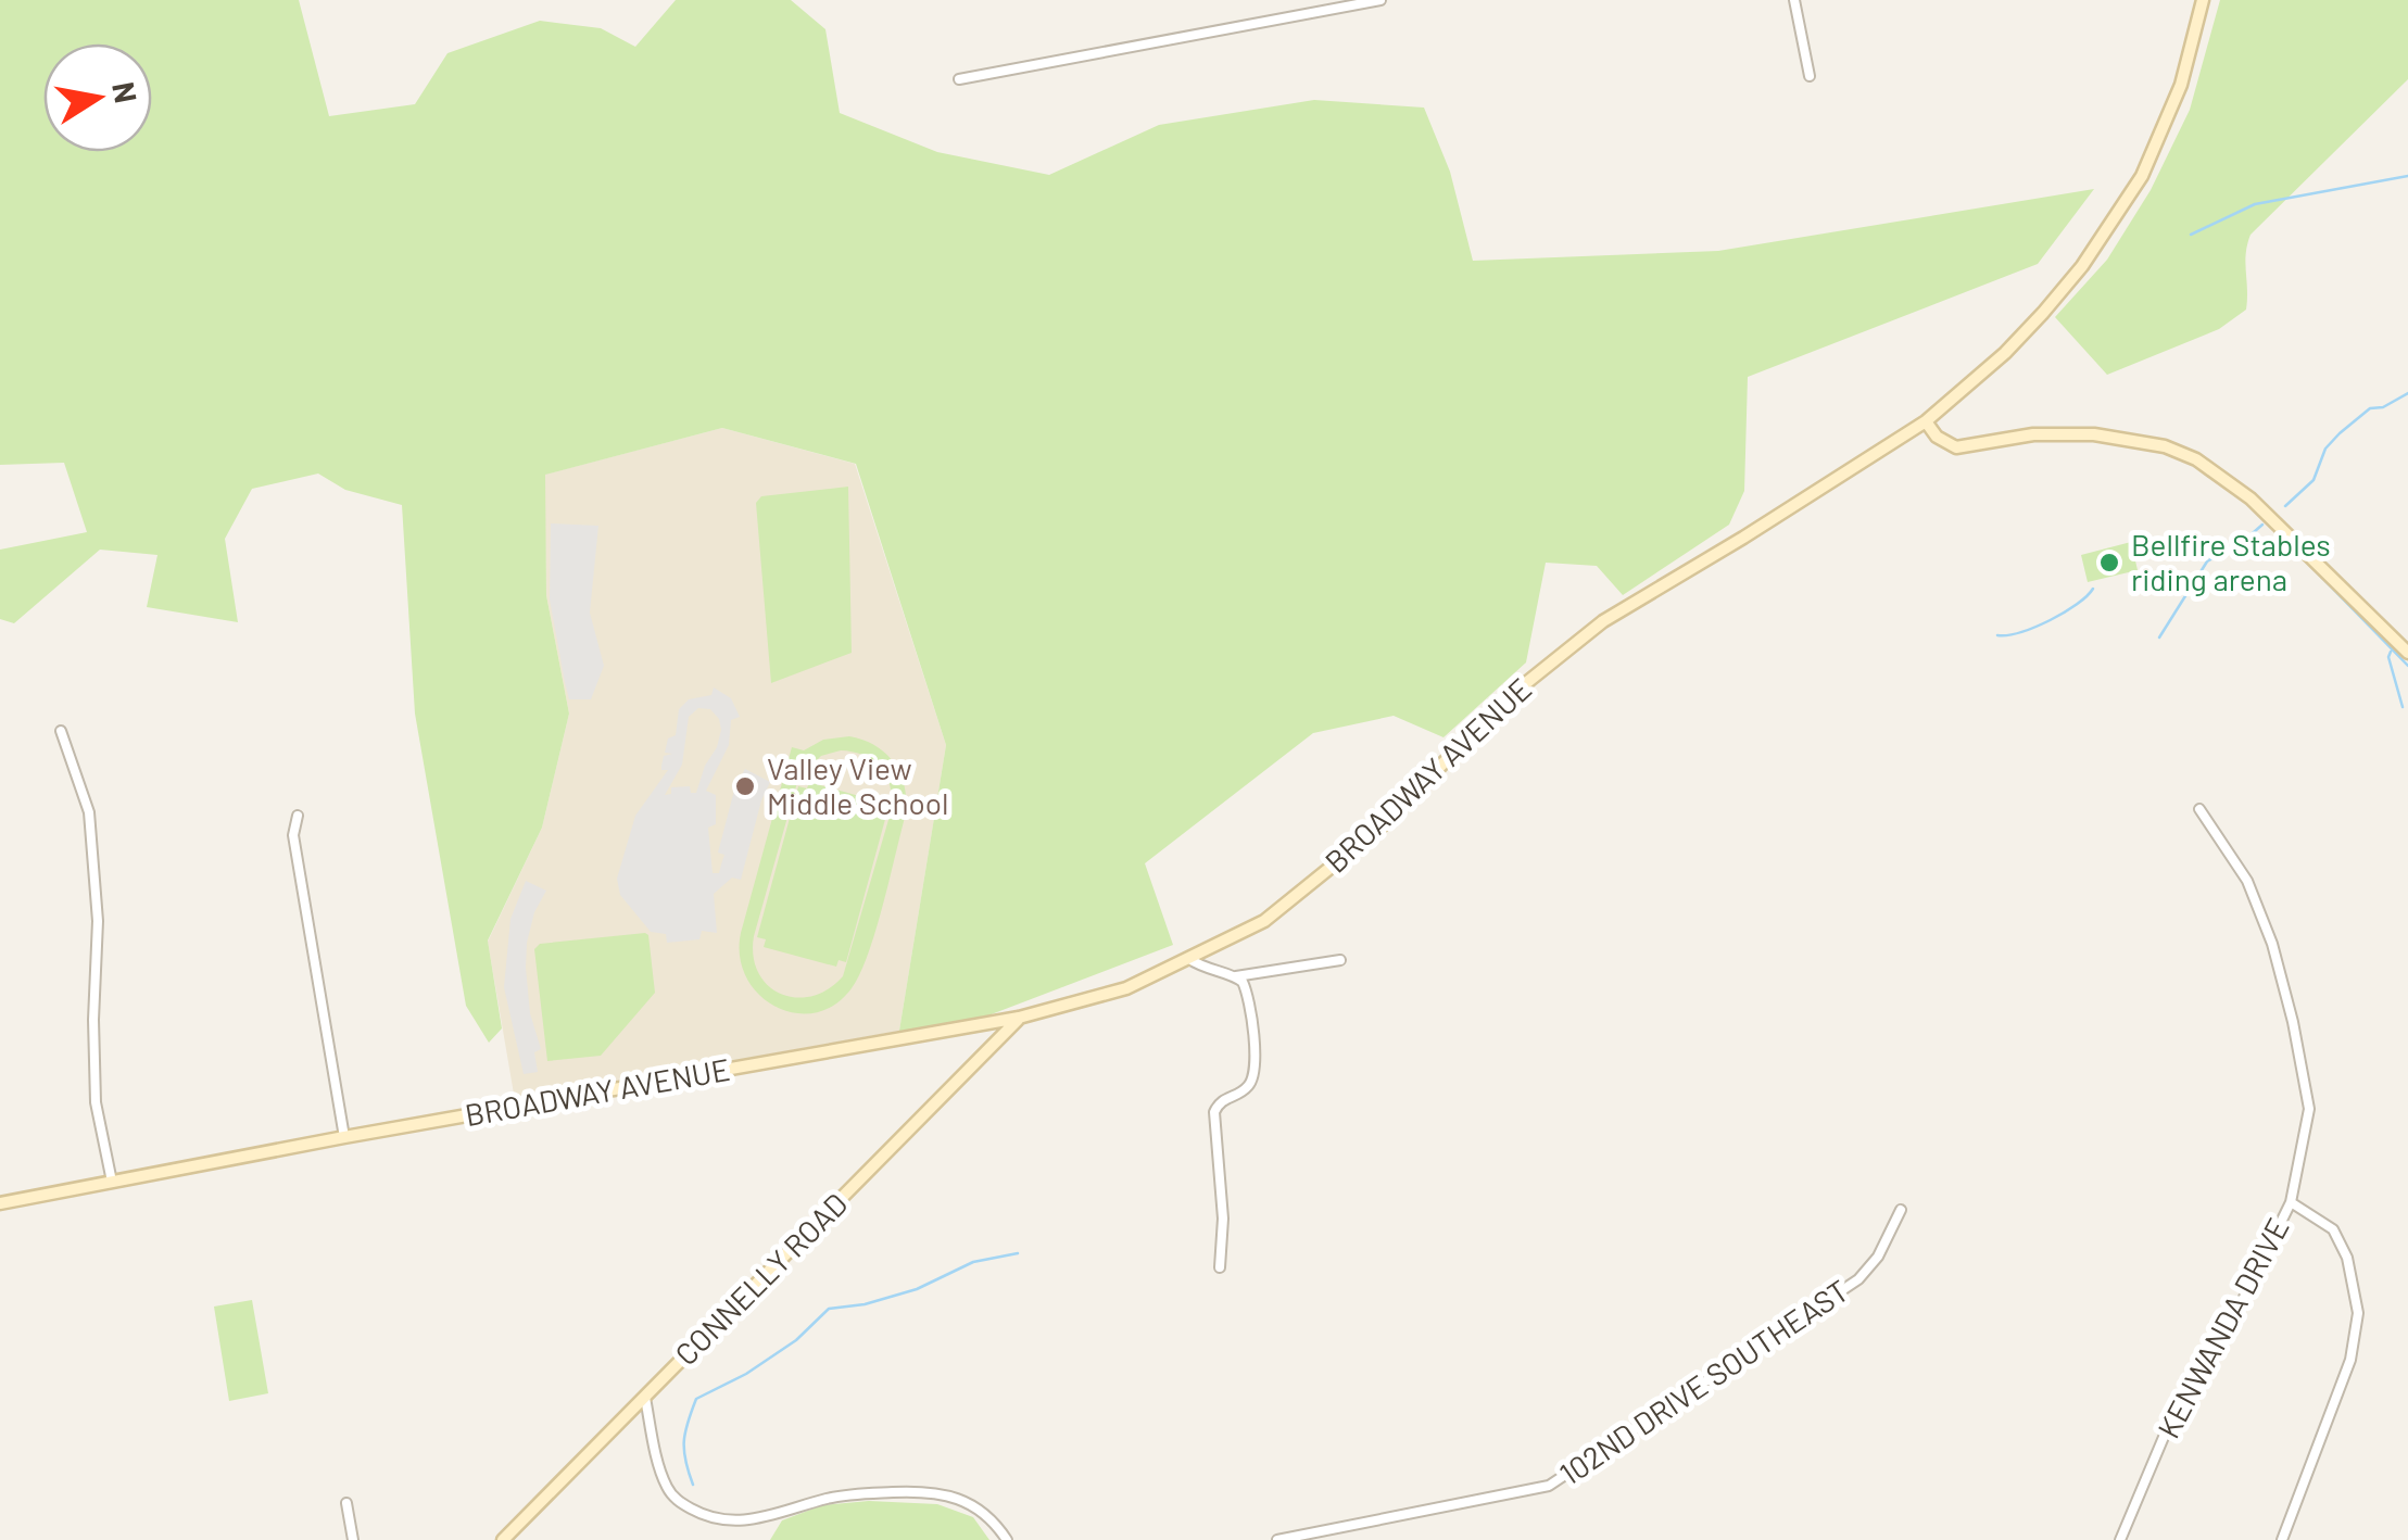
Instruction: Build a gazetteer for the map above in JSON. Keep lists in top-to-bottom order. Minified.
{"streets":{"street":["BROADWAY AVENUE","CONNELLY ROAD","KENWANDA DRIVE","102ND DRIVE SOUTHEAST"]},"crossings":[["BROADWAY AVENUE","CONNELLY ROAD"]],"places":["Bellfire Stables riding arena","Valley View Middle School"],"north":"right"}
